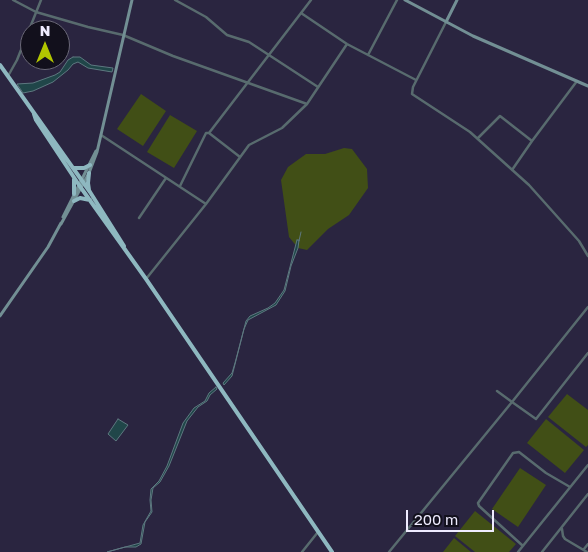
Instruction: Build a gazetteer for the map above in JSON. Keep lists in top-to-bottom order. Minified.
{"scale_bar":"200 m","north":"top"}
